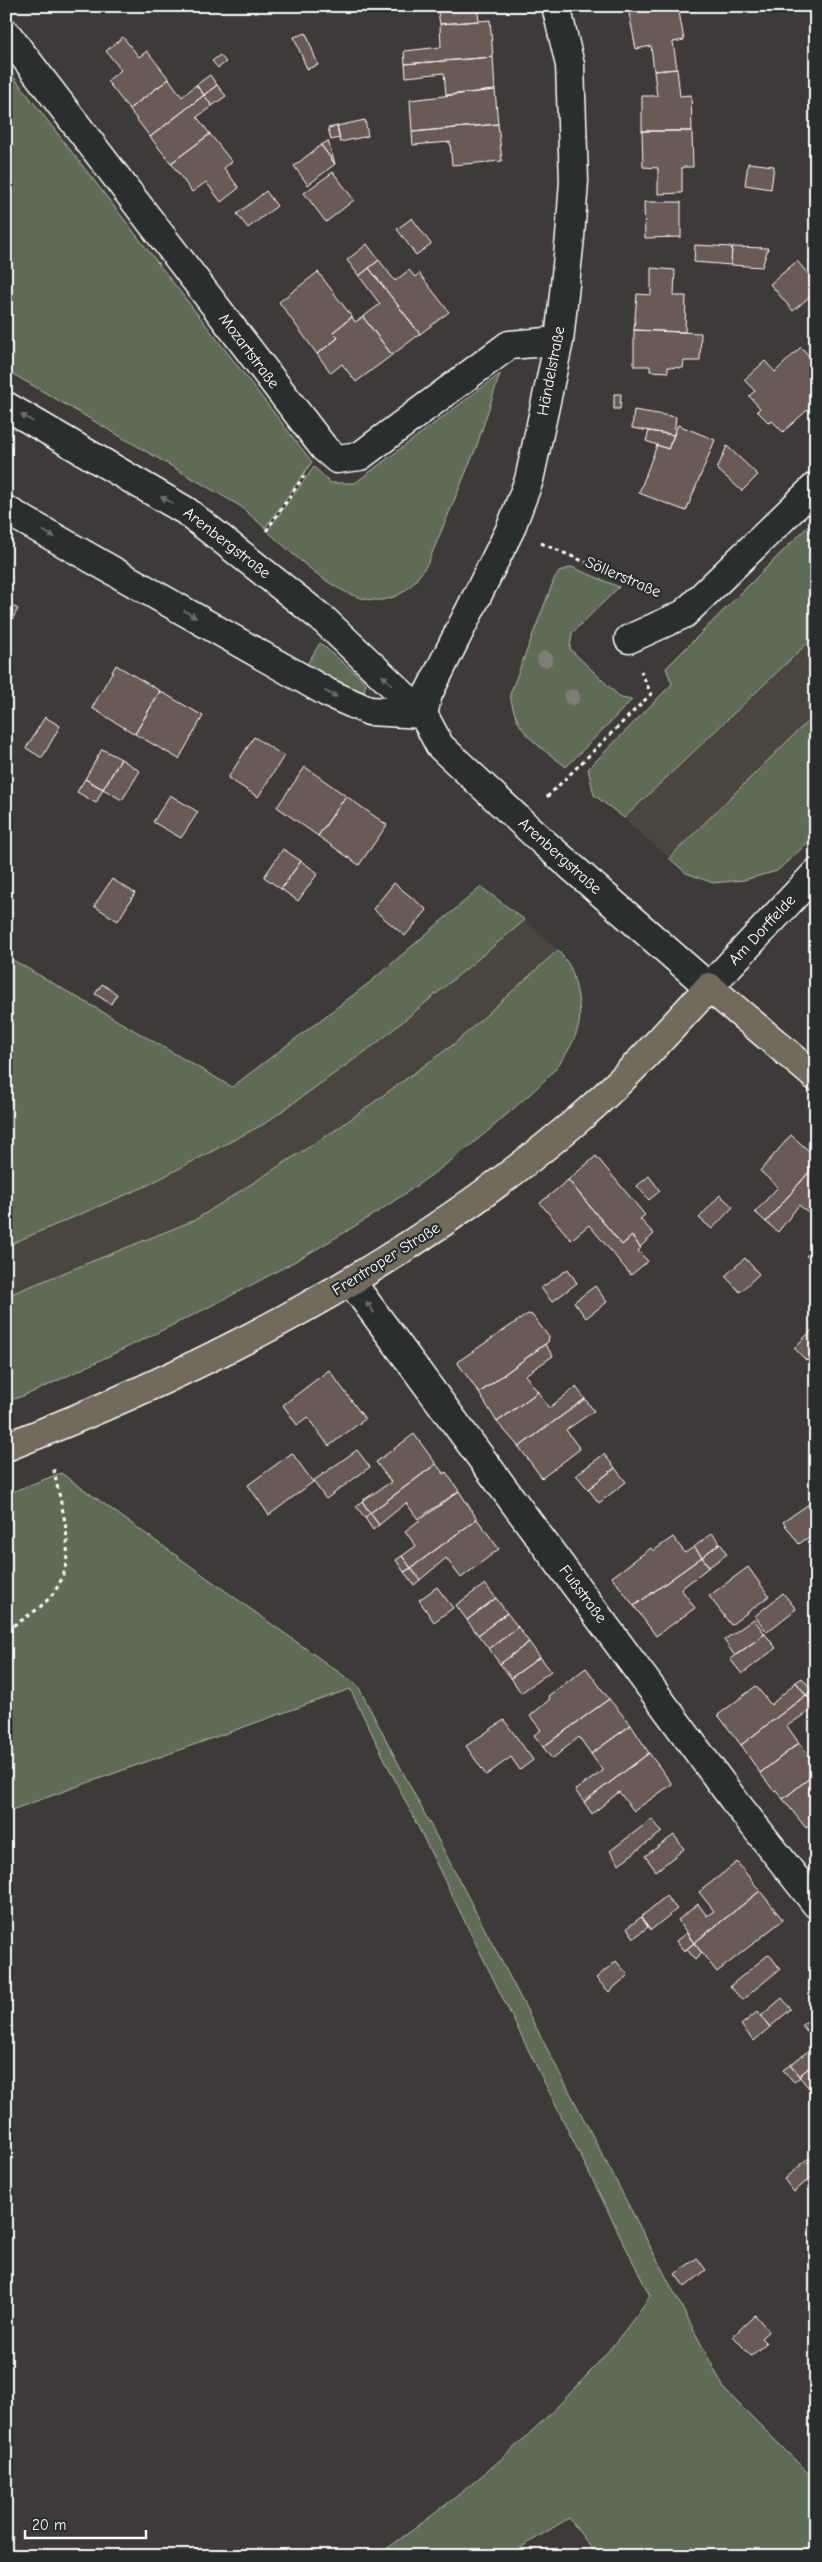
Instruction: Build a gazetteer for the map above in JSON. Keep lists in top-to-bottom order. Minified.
{"streets":{"main road":["Frentroper Straße"],"street":["Mozartstraße","Händelstraße","Arenbergstraße","Söllerstraße","Am Dorffelde","Fußstraße"]},"crossings":[["Mozartstraße","Händelstraße"],["Händelstraße","Arenbergstraße"],["Händelstraße","Söllerstraße"],["Arenbergstraße","Am Dorffelde"],["Arenbergstraße","Frentroper Straße"],["Am Dorffelde","Frentroper Straße"],["Frentroper Straße","Fußstraße"]],"one_way":["Fußstraße"],"scale_bar":"20 m"}
